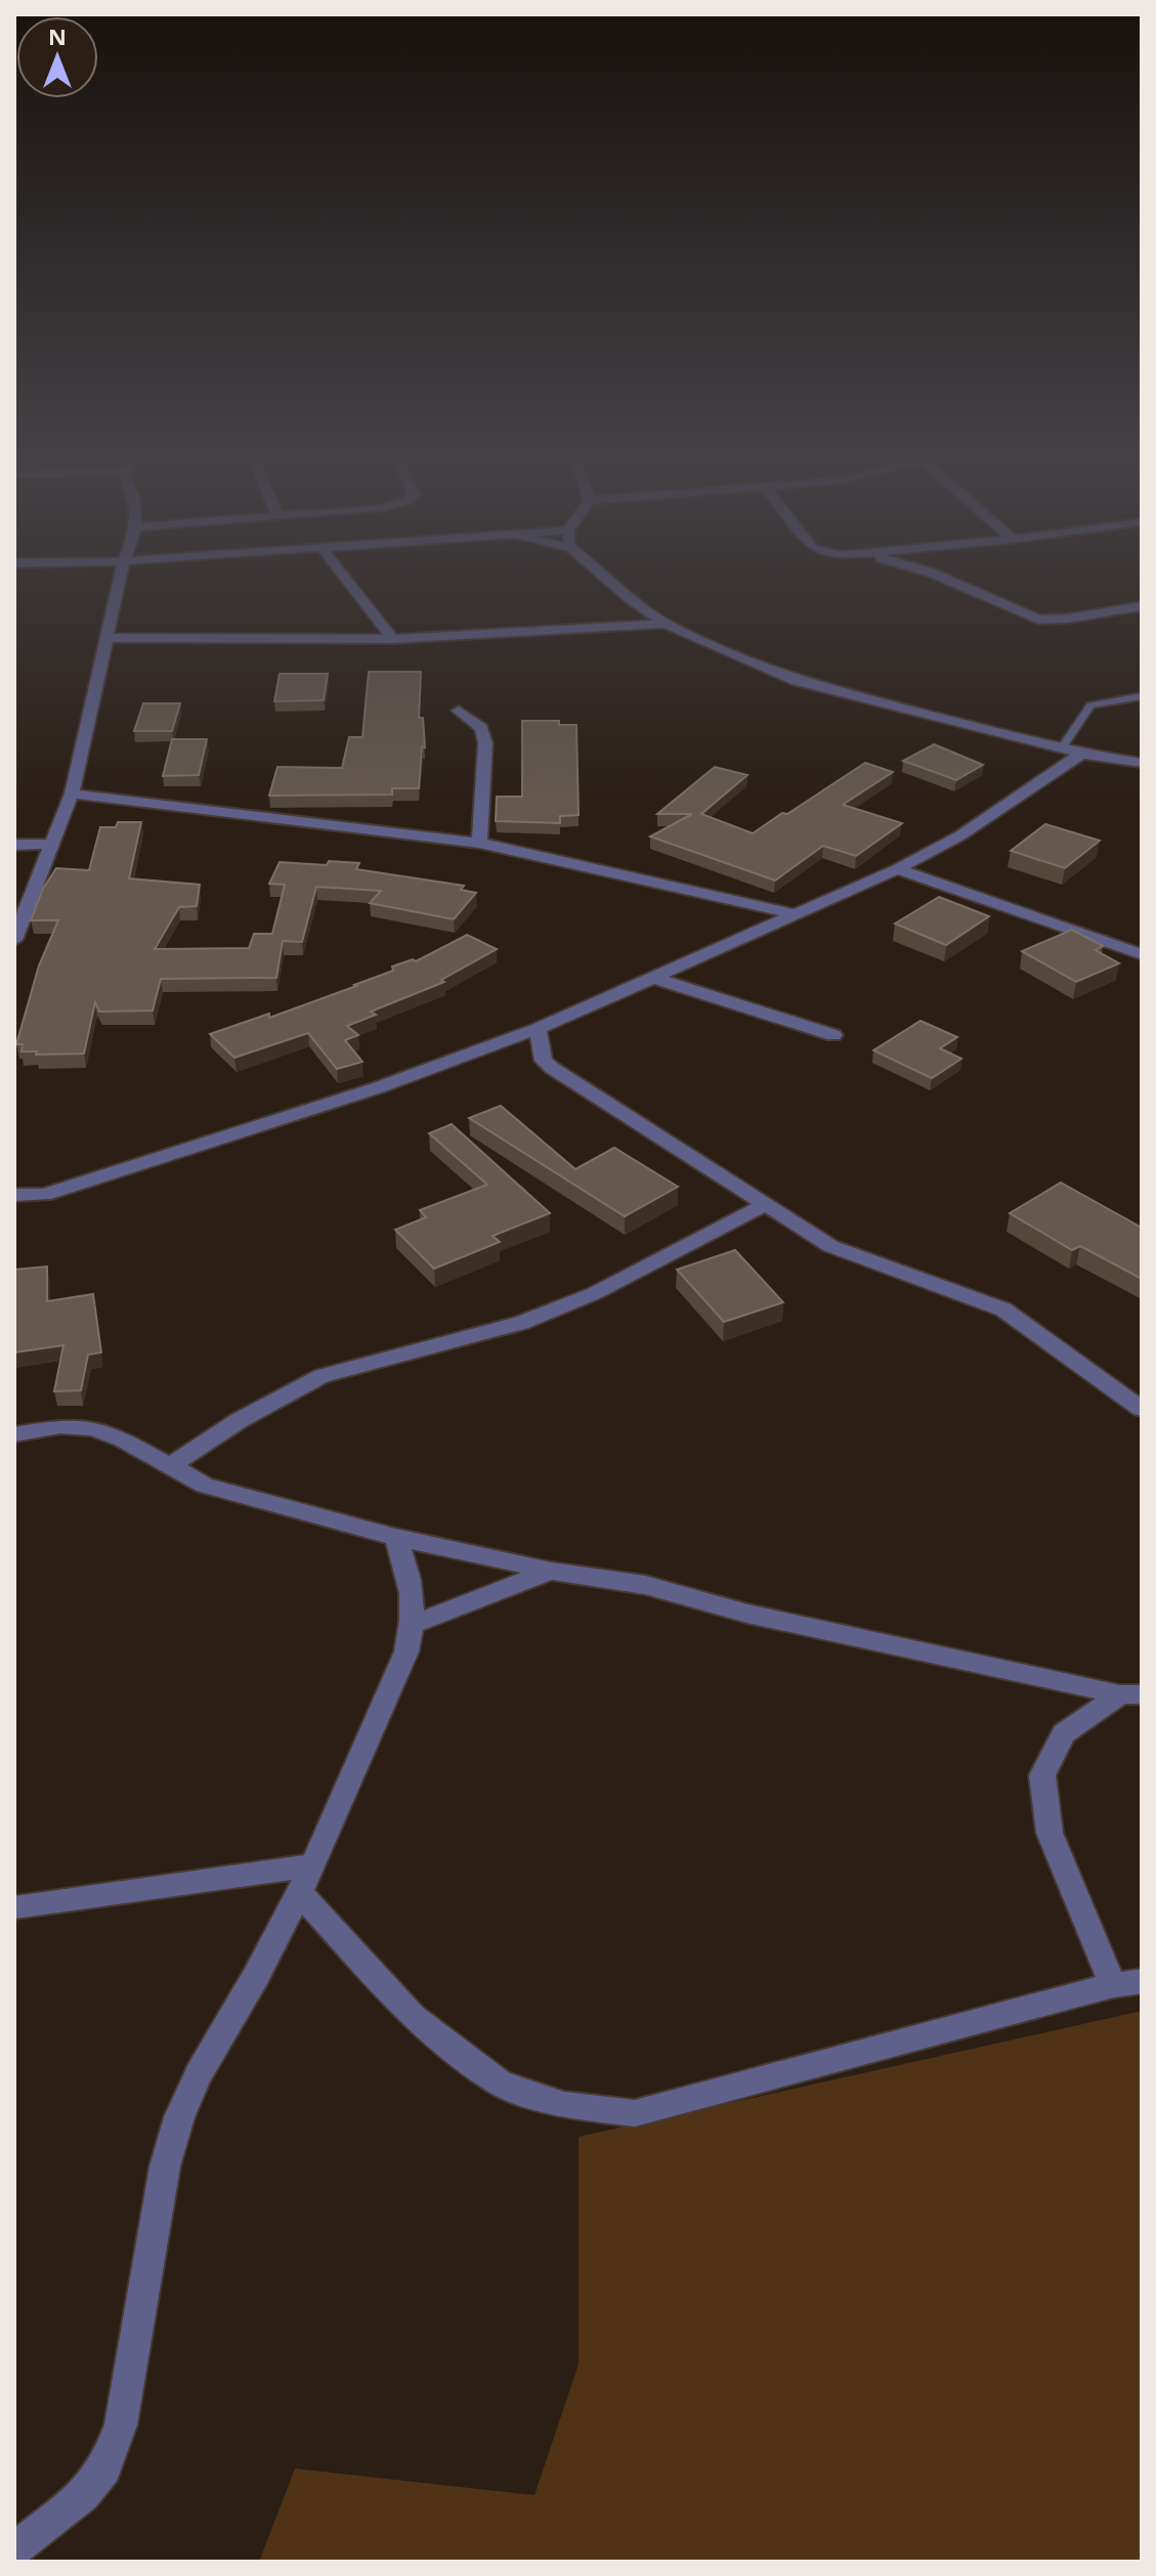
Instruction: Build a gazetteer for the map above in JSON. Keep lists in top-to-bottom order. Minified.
{"north":"top"}
